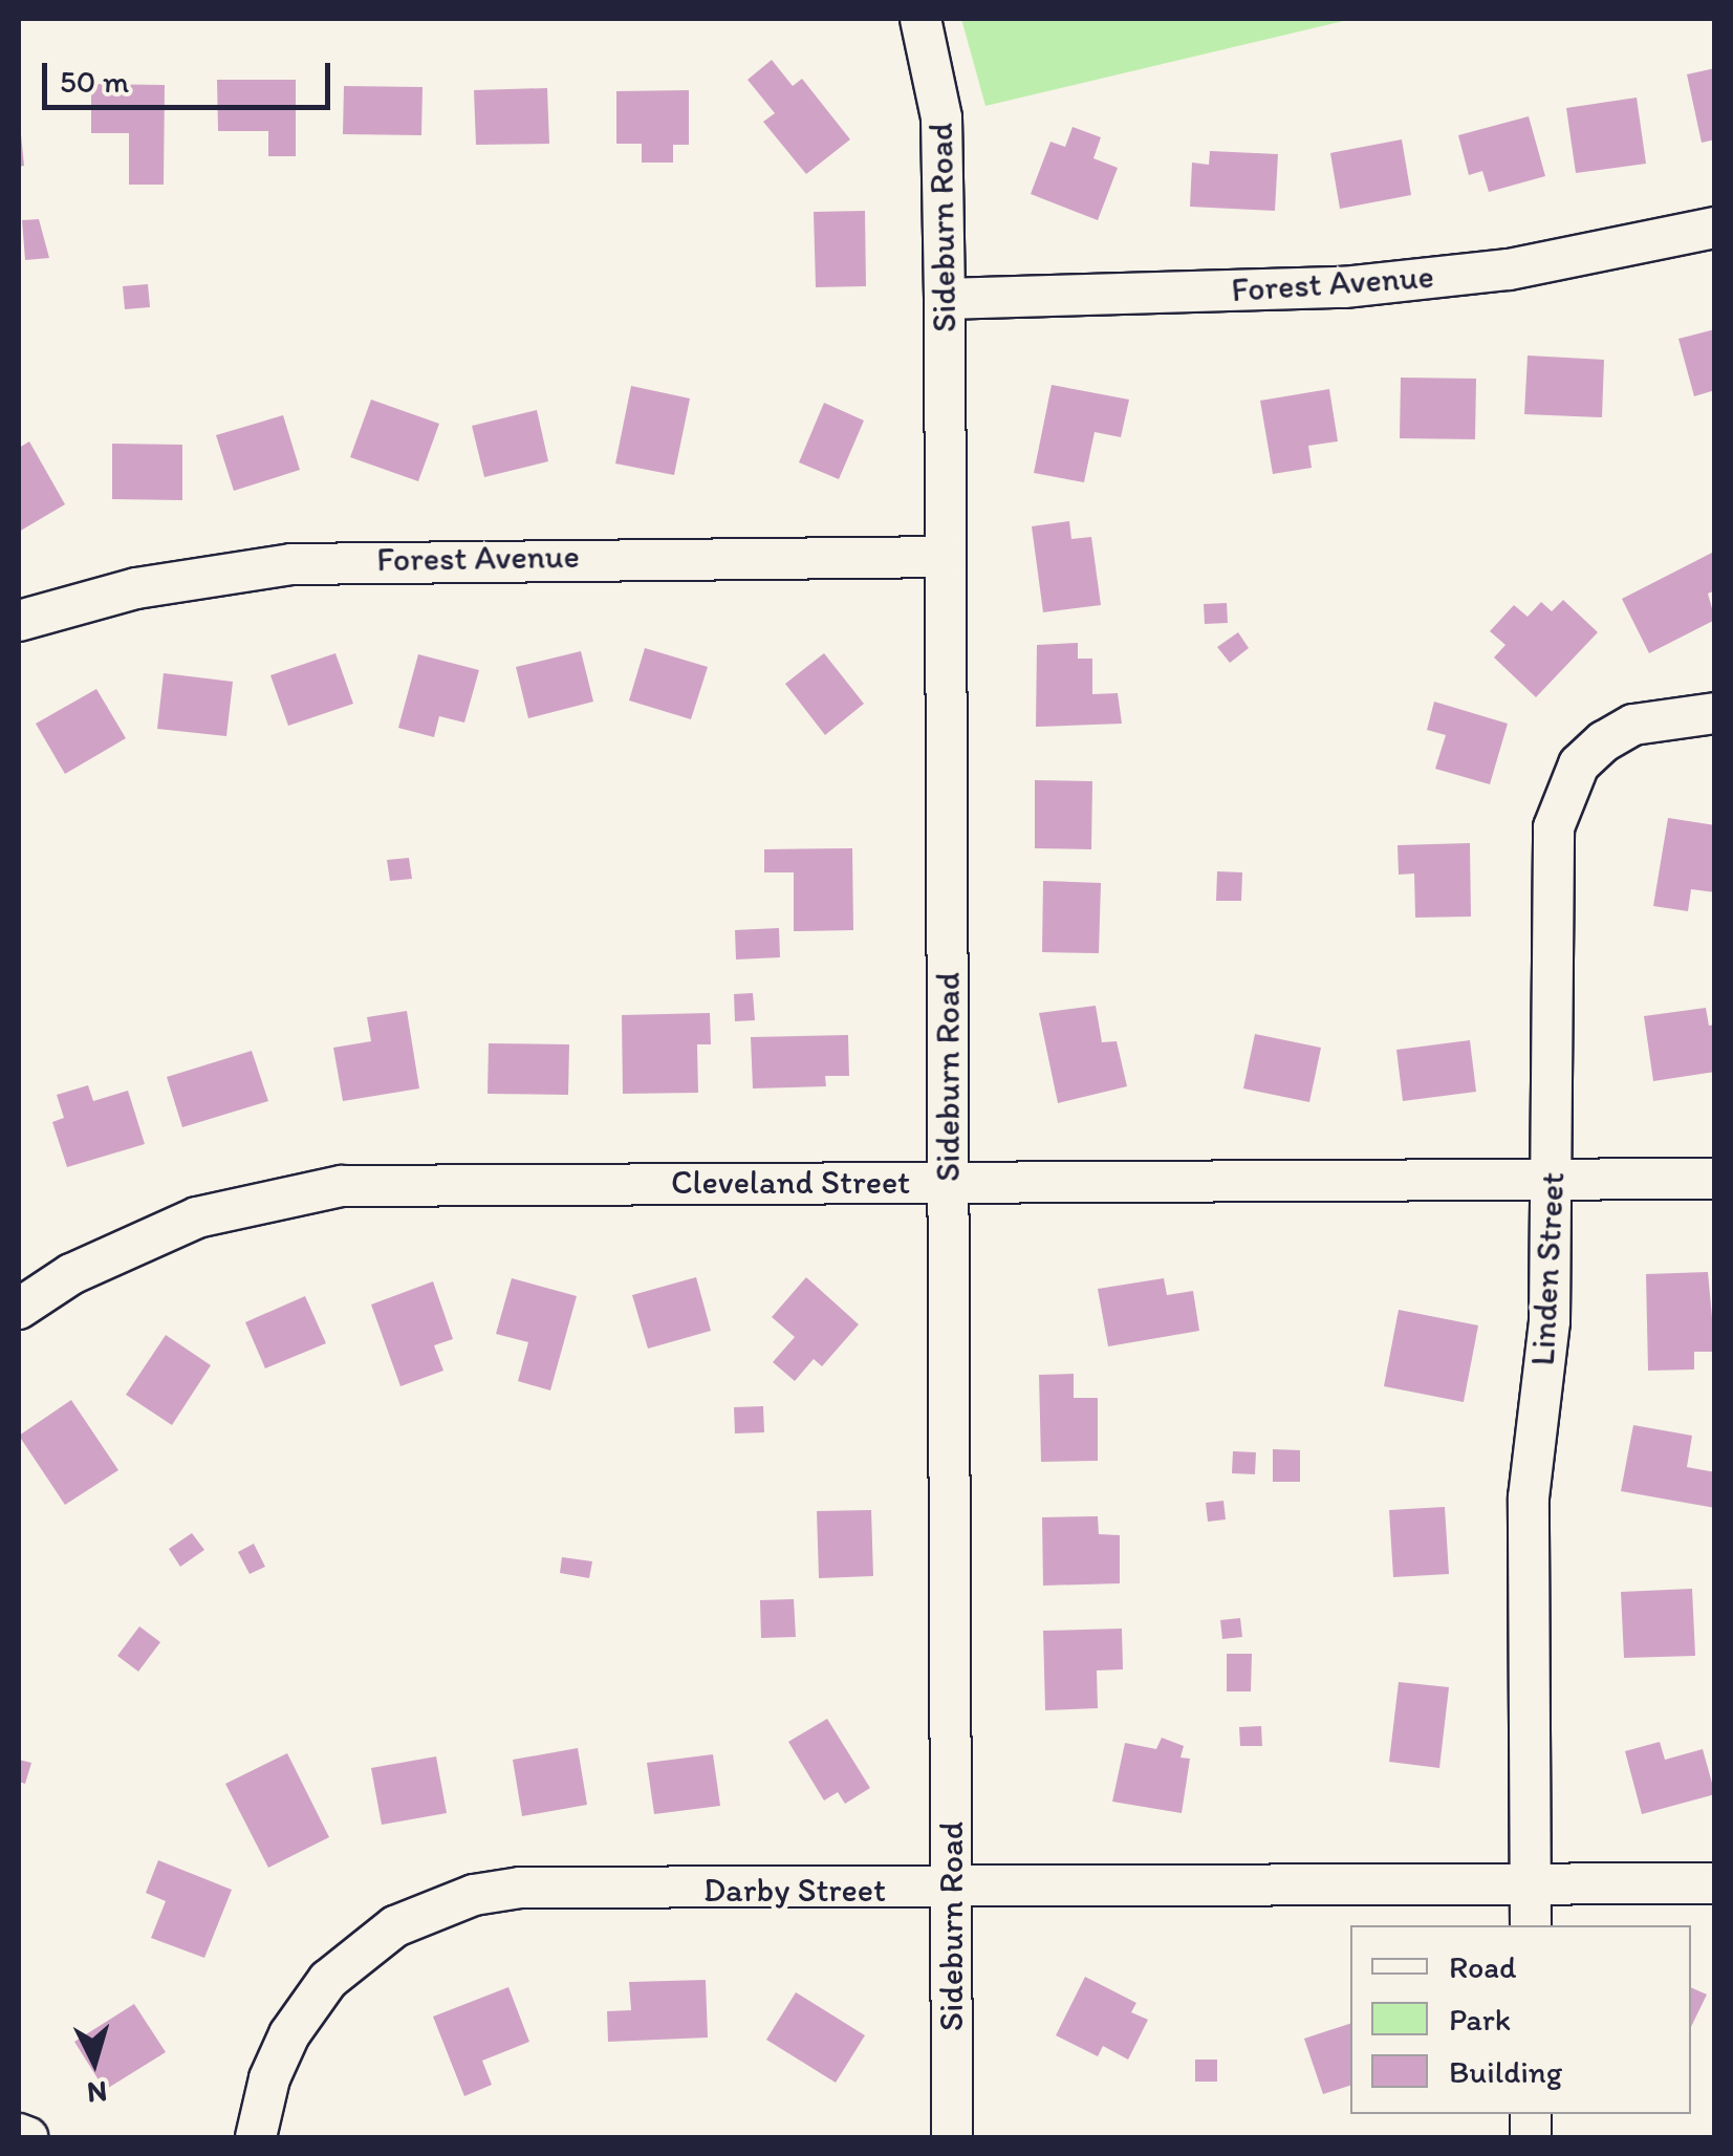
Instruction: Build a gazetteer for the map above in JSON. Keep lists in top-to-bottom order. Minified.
{"streets":{"street":["Sideburn Road","Forest Avenue","Cleveland Street","Linden Street","Darby Street"]},"crossings":[["Sideburn Road","Forest Avenue"],["Sideburn Road","Cleveland Street"],["Sideburn Road","Darby Street"],["Cleveland Street","Linden Street"],["Linden Street","Darby Street"]],"legend":["Road","Park","Building"],"scale_bar":"50 m","north":"bottom"}
